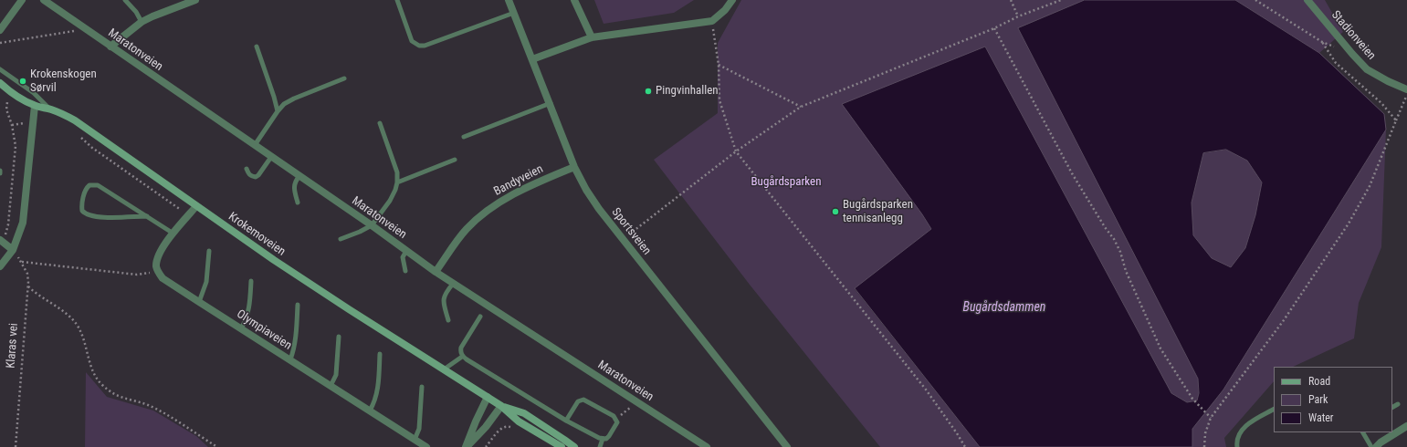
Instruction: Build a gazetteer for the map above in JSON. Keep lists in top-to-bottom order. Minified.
{"streets":{"main road":["Krokemoveien"],"street":["Stadionveien","Maratonveien","Bandyveien","Sportsveien","Olympiaveien"],"path":["Klaras vei"]},"crossings":[["Maratonveien","Bandyveien"],["Bandyveien","Sportsveien"]],"water":["Bugårdsdammen"],"parks":["Bugårdsparken"],"places":["Krokenskogen Sørvil","Pingvinhallen","Bugårdsparken tennisanlegg"],"legend":["Road","Park","Water"]}
